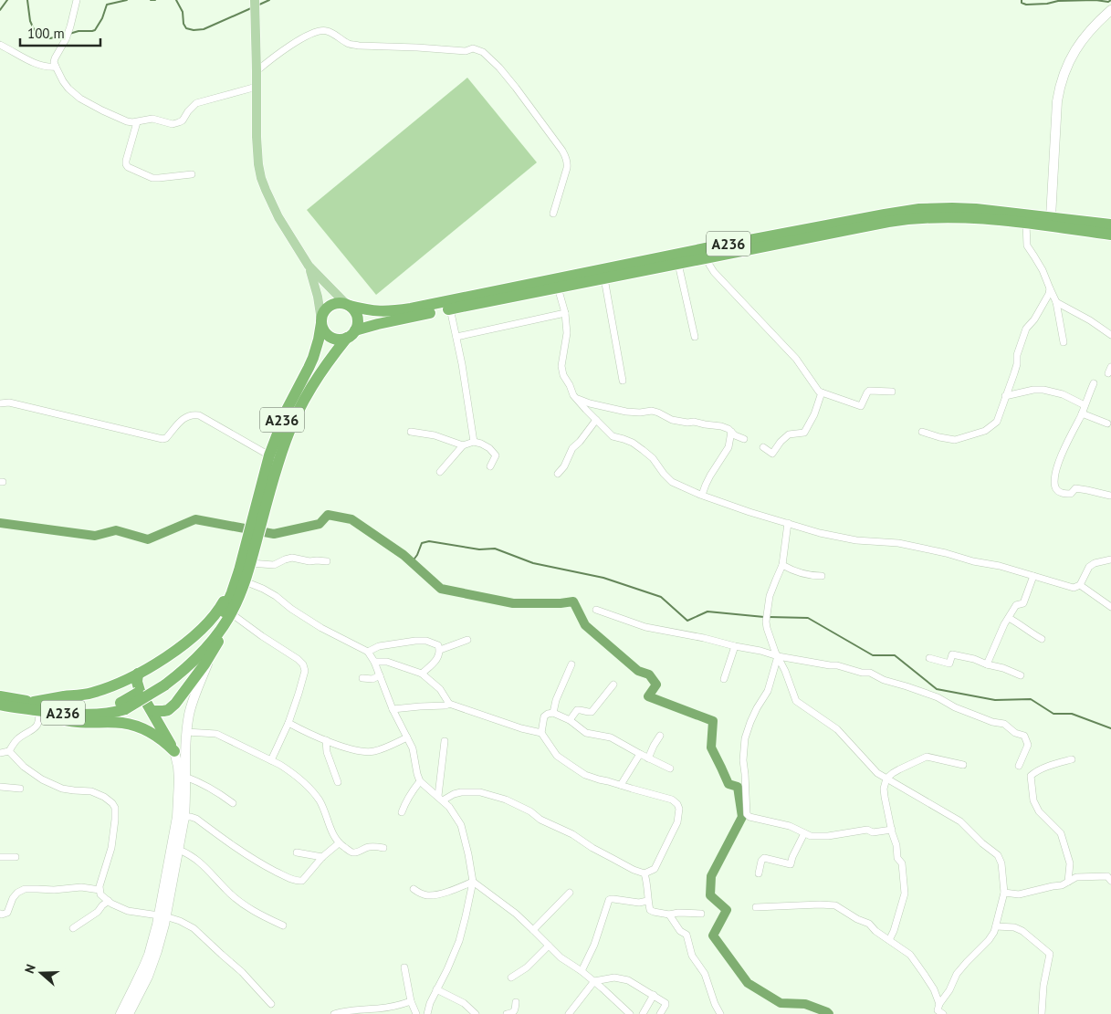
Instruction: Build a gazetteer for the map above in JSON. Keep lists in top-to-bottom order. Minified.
{"streets":{"highway":["A236"]},"scale_bar":"100 m","north":"left"}
